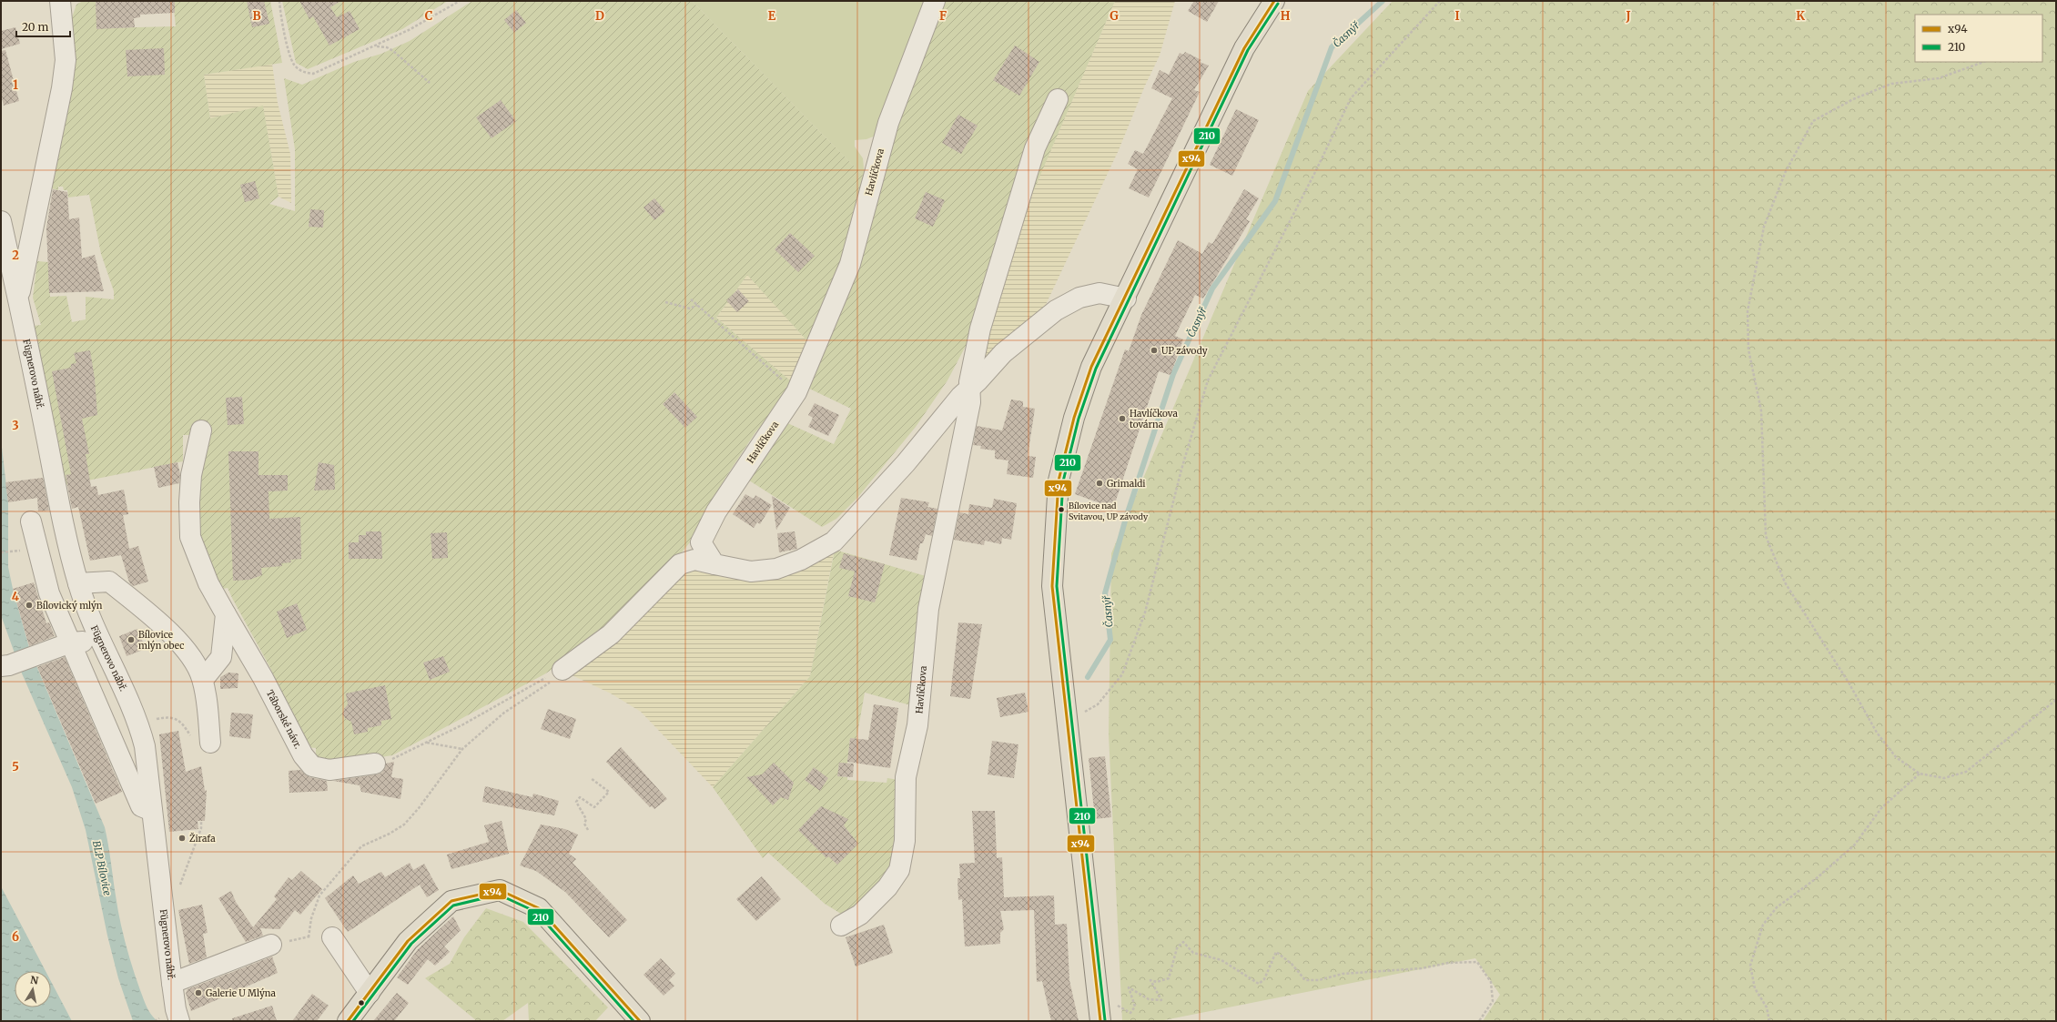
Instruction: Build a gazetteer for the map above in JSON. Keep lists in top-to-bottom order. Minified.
{"streets":{"street":["Havlíčkova","Fügnerovo nábř.","Táborské návr."]},"water":["Časnýř","BLP Bílovice"],"places":["UP závody","Havlíčkova továrna","Grimaldi","Bílovice nad Svitavou, UP závody","Bílovický mlýn","Bílovice mlýn obec","Žirafa","Galerie U Mlýna"],"lines":["transit line x94","transit line 210"],"legend":["x94","210"],"scale_bar":"20 m","north":"top","grid":{"columns":["B","C","D","E","F","G","H","I","J","K"],"rows":["1","2","3","4","5","6"]}}
